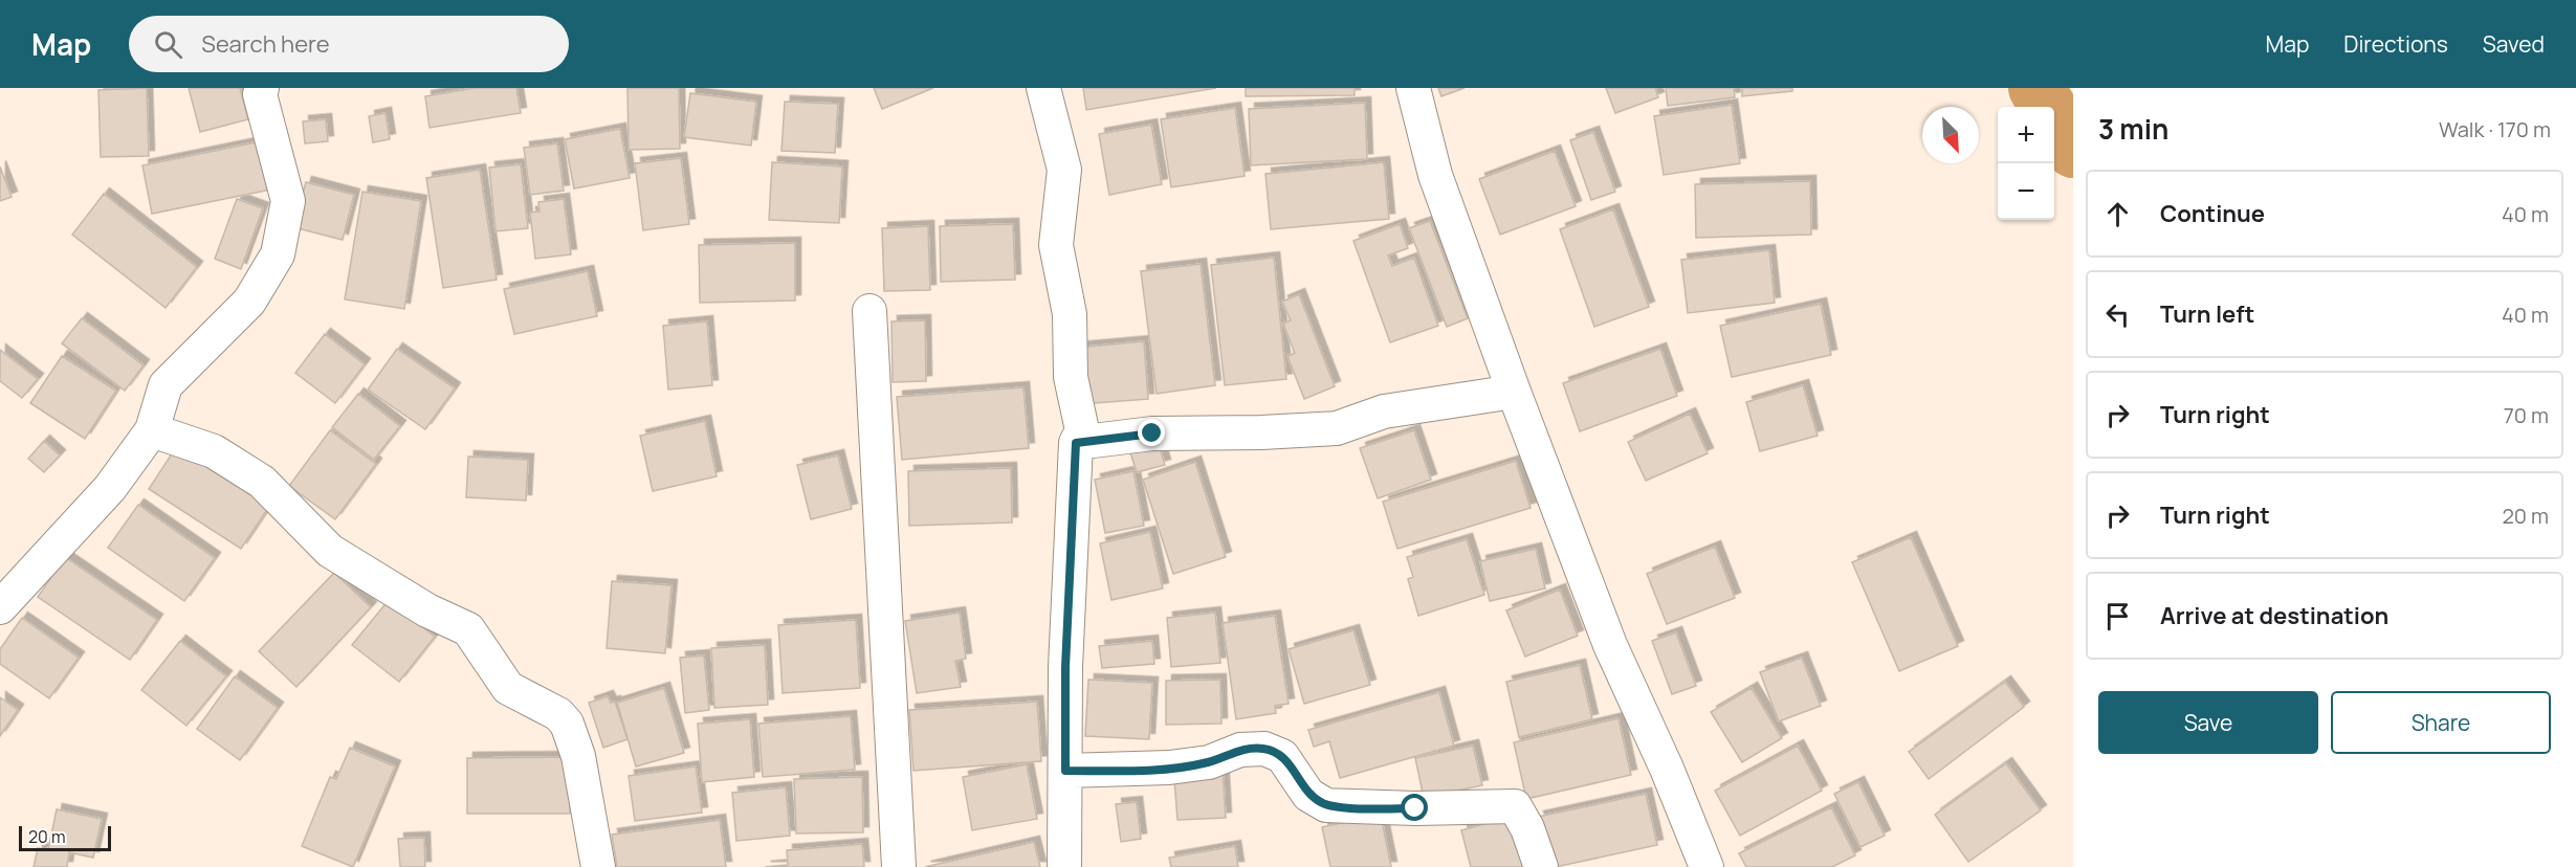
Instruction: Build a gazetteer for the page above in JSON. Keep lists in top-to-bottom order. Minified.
{"scale_bar":"20 m","north":"bottom right","page":{"header":"Map","search":"Search here","nav":["Map","Directions","Saved"],"heading":["3 min","Walk · 170 m"],"map_buttons":["+","−"],"list":[["Continue","40 m"],["Turn left","40 m"],["Turn right","70 m"],["Turn right","20 m"],"Arrive at destination"],"buttons":["Save","Share"],"scale":"20 m"}}
